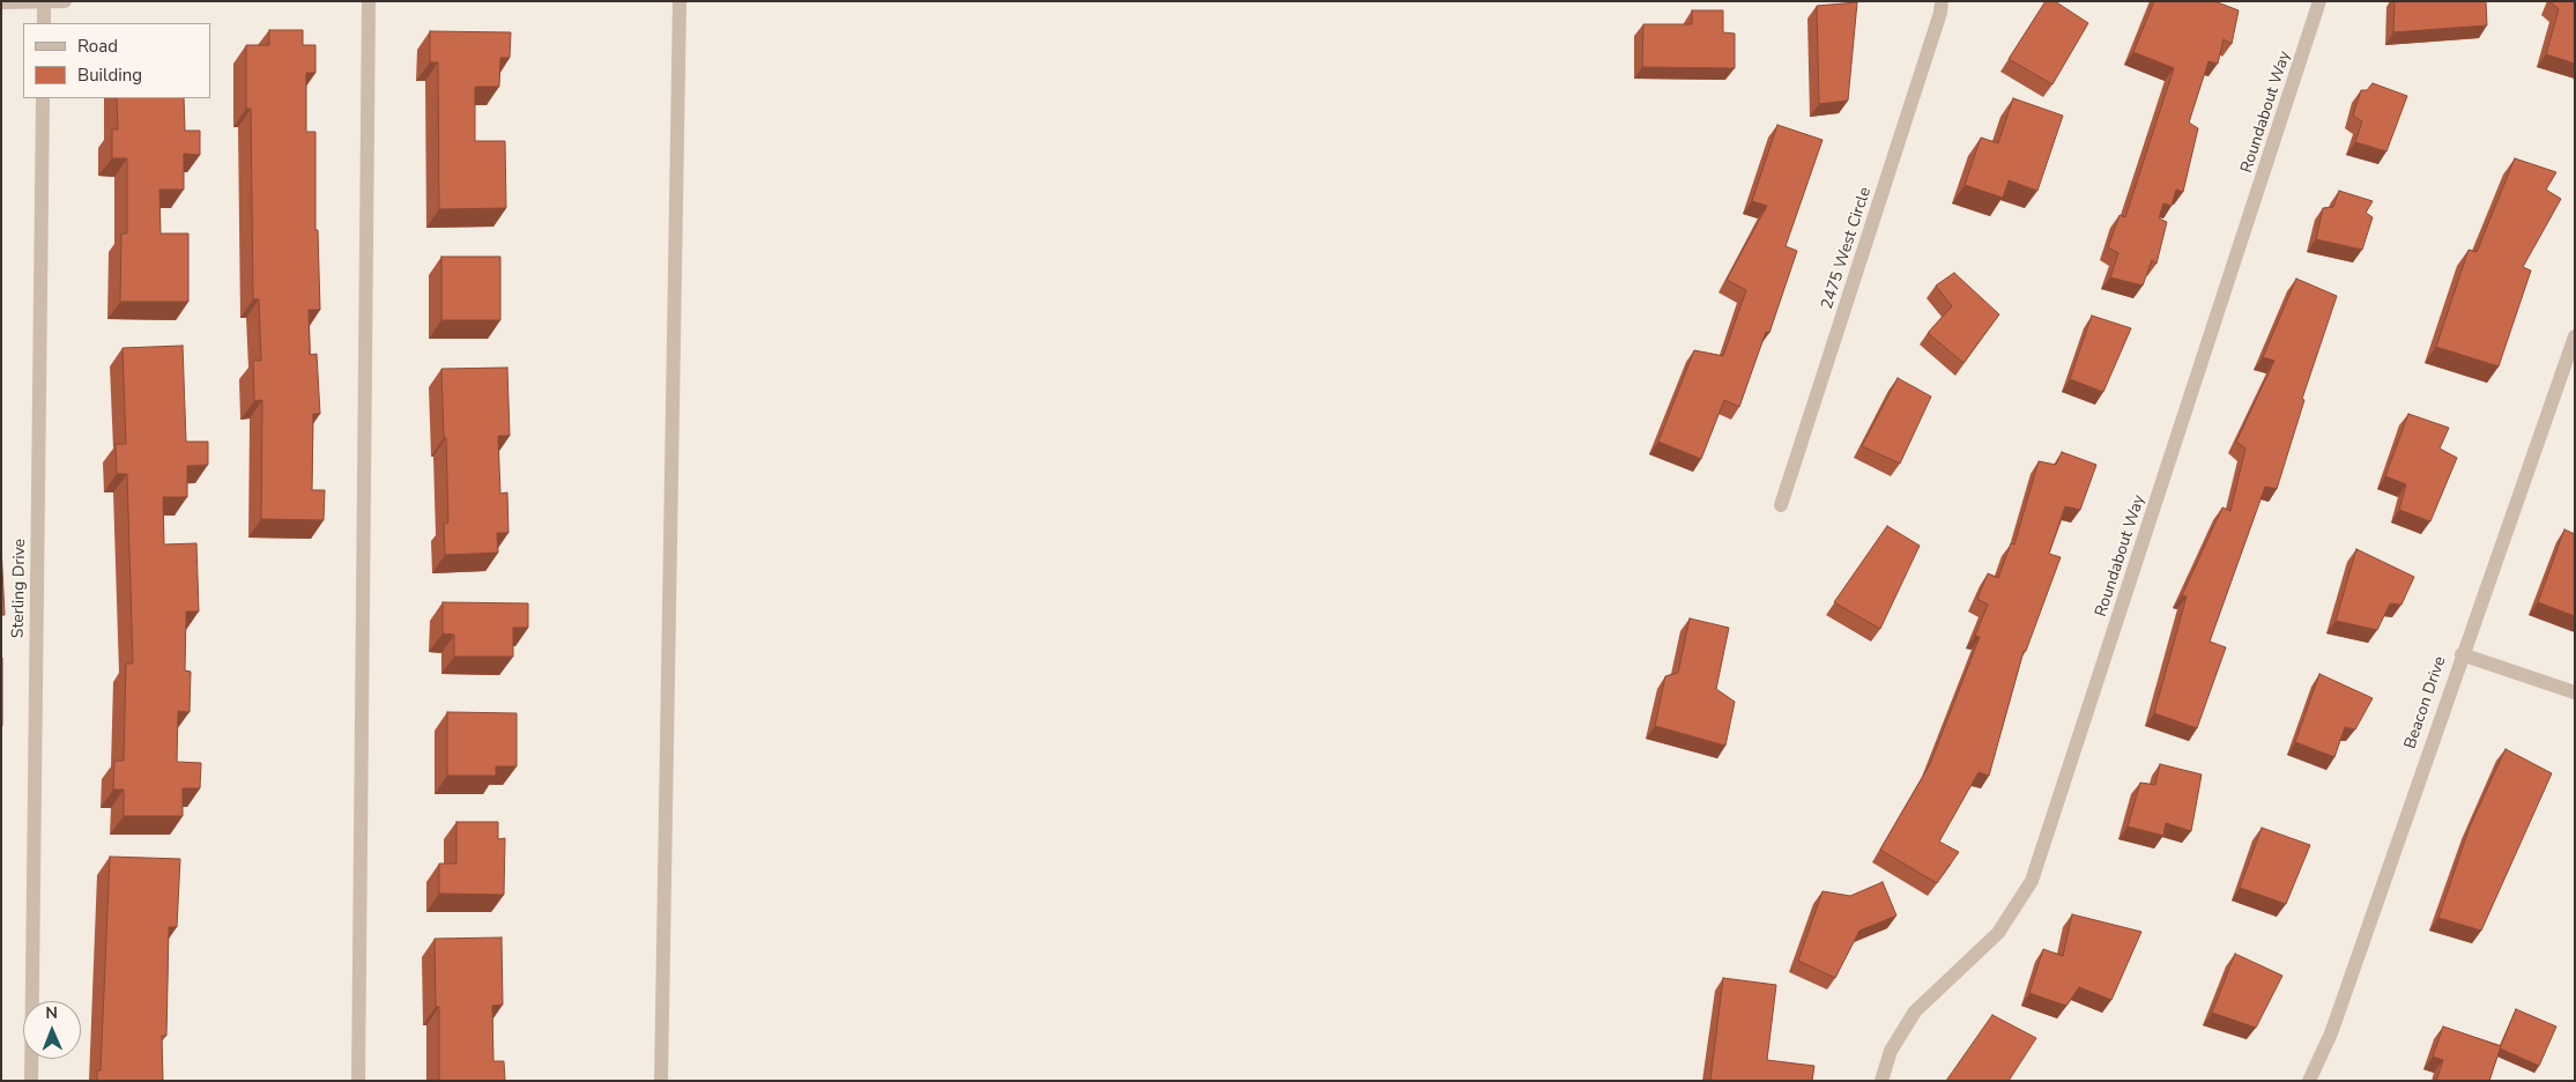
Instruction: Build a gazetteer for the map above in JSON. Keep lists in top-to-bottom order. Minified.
{"streets":{"street":["Roundabout Way","2475 West Circle","Sterling Drive","Beacon Drive"]},"legend":["Road","Building"],"north":"top"}
